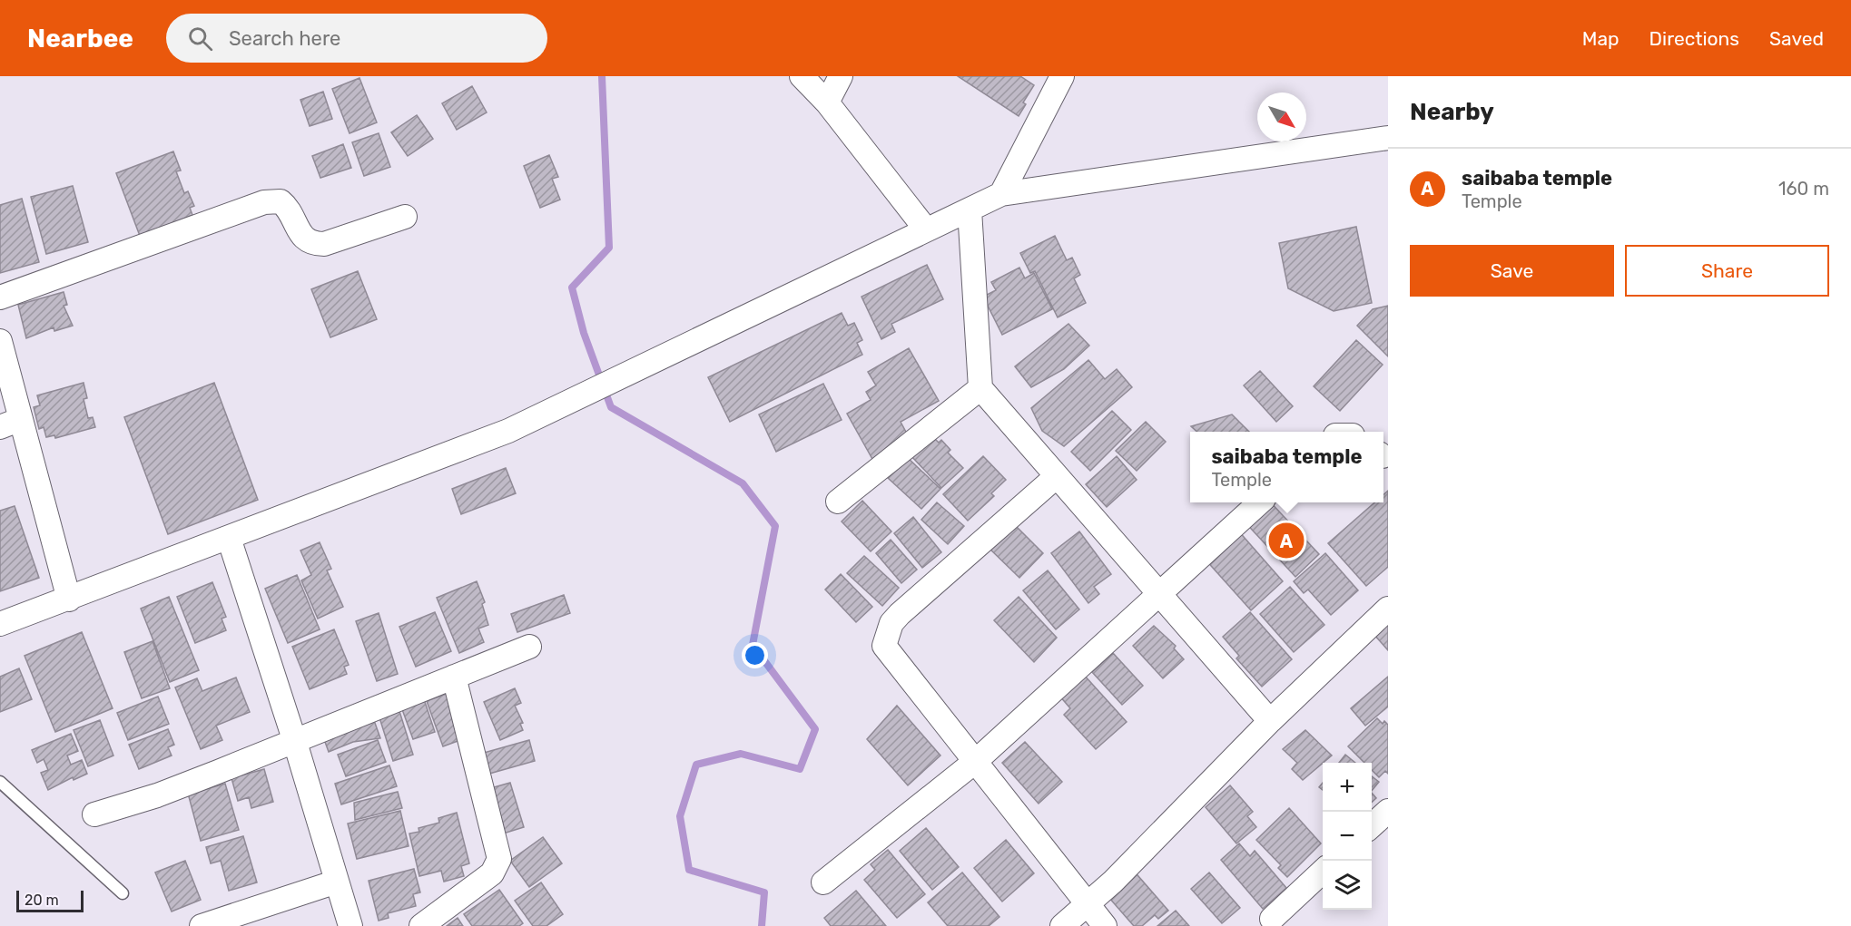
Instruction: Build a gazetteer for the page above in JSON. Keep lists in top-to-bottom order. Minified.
{"scale_bar":"20 m","north":"bottom right","page":{"header":"Nearbee","search":"Search here","nav":["Map","Directions","Saved"],"heading":"Nearby","list":[{"mark":"A","name":"saibaba temple","note":"Temple","value":"160 m"}],"buttons":["Save","Share"],"popup":["saibaba temple","Temple"],"pins":"A","map_buttons":["+","−"],"scale":"20 m"}}
